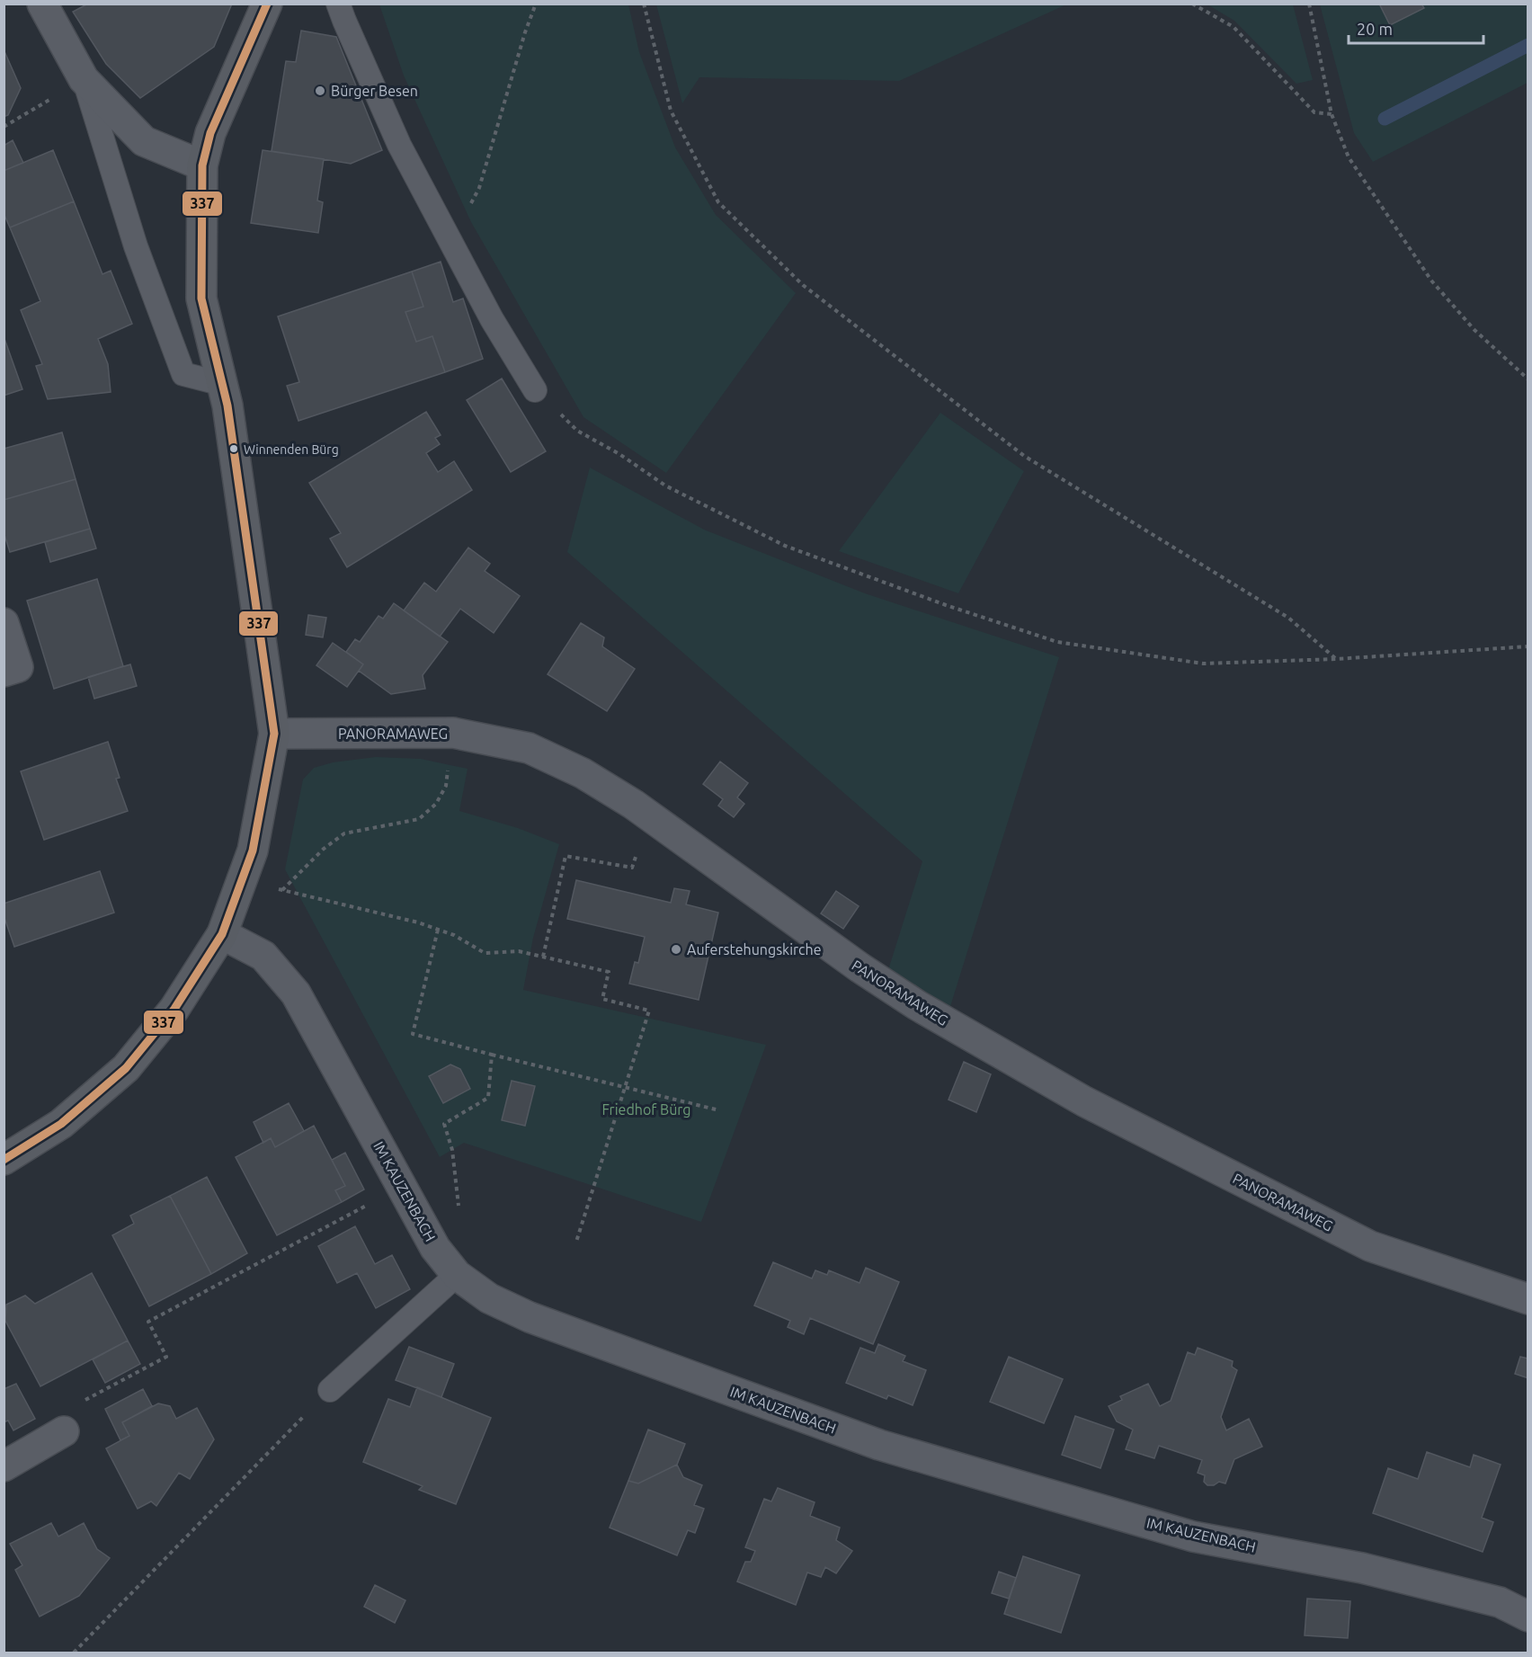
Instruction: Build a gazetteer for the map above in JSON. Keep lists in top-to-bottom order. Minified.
{"streets":{"street":["PANORAMAWEG","IM KAUZENBACH"]},"parks":["Friedhof Bürg"],"places":["Bürger Besen","Winnenden Bürg","Auferstehungskirche"],"lines":["transit line 337"],"scale_bar":"20 m"}
